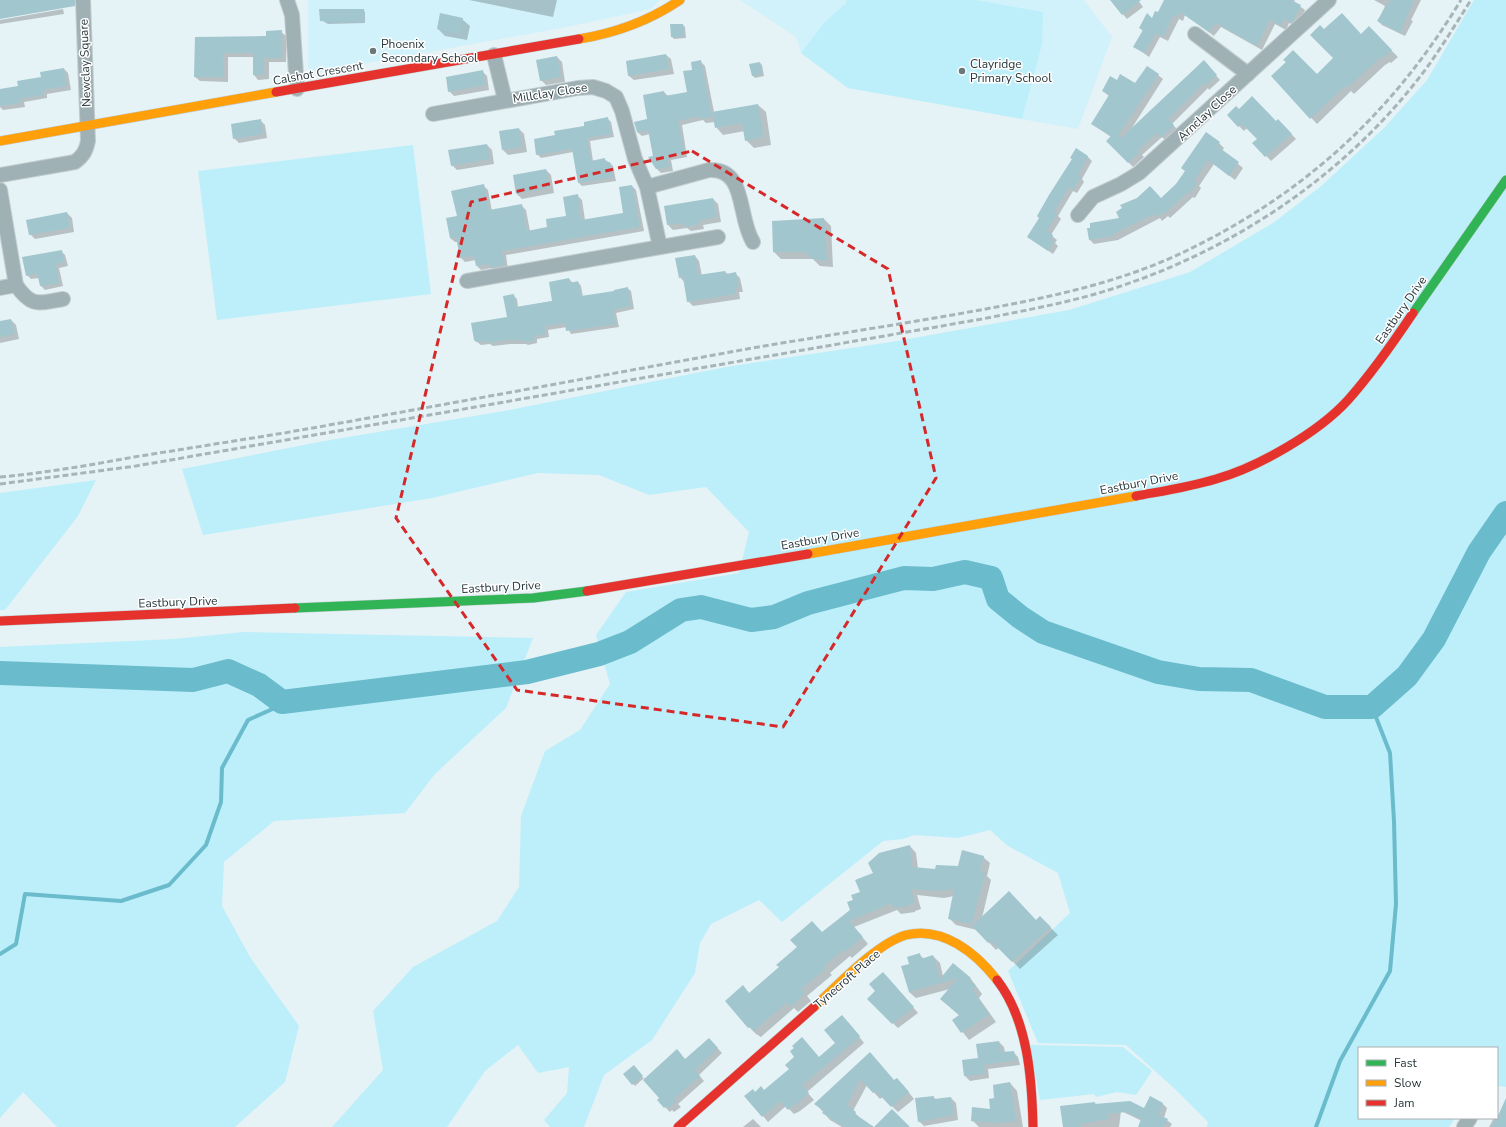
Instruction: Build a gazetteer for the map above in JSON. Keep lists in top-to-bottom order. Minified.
{"streets":{"street":["Newclay Square","Calshot Crescent","Millclay Close","Arnclay Close","Eastbury Drive","Tynecroft Place"]},"crossings":[["Newclay Square","Calshot Crescent"],["Calshot Crescent","Millclay Close"]],"places":["Phoenix Secondary School","Clayridge Primary School"],"legend":["Fast","Slow","Jam"]}
